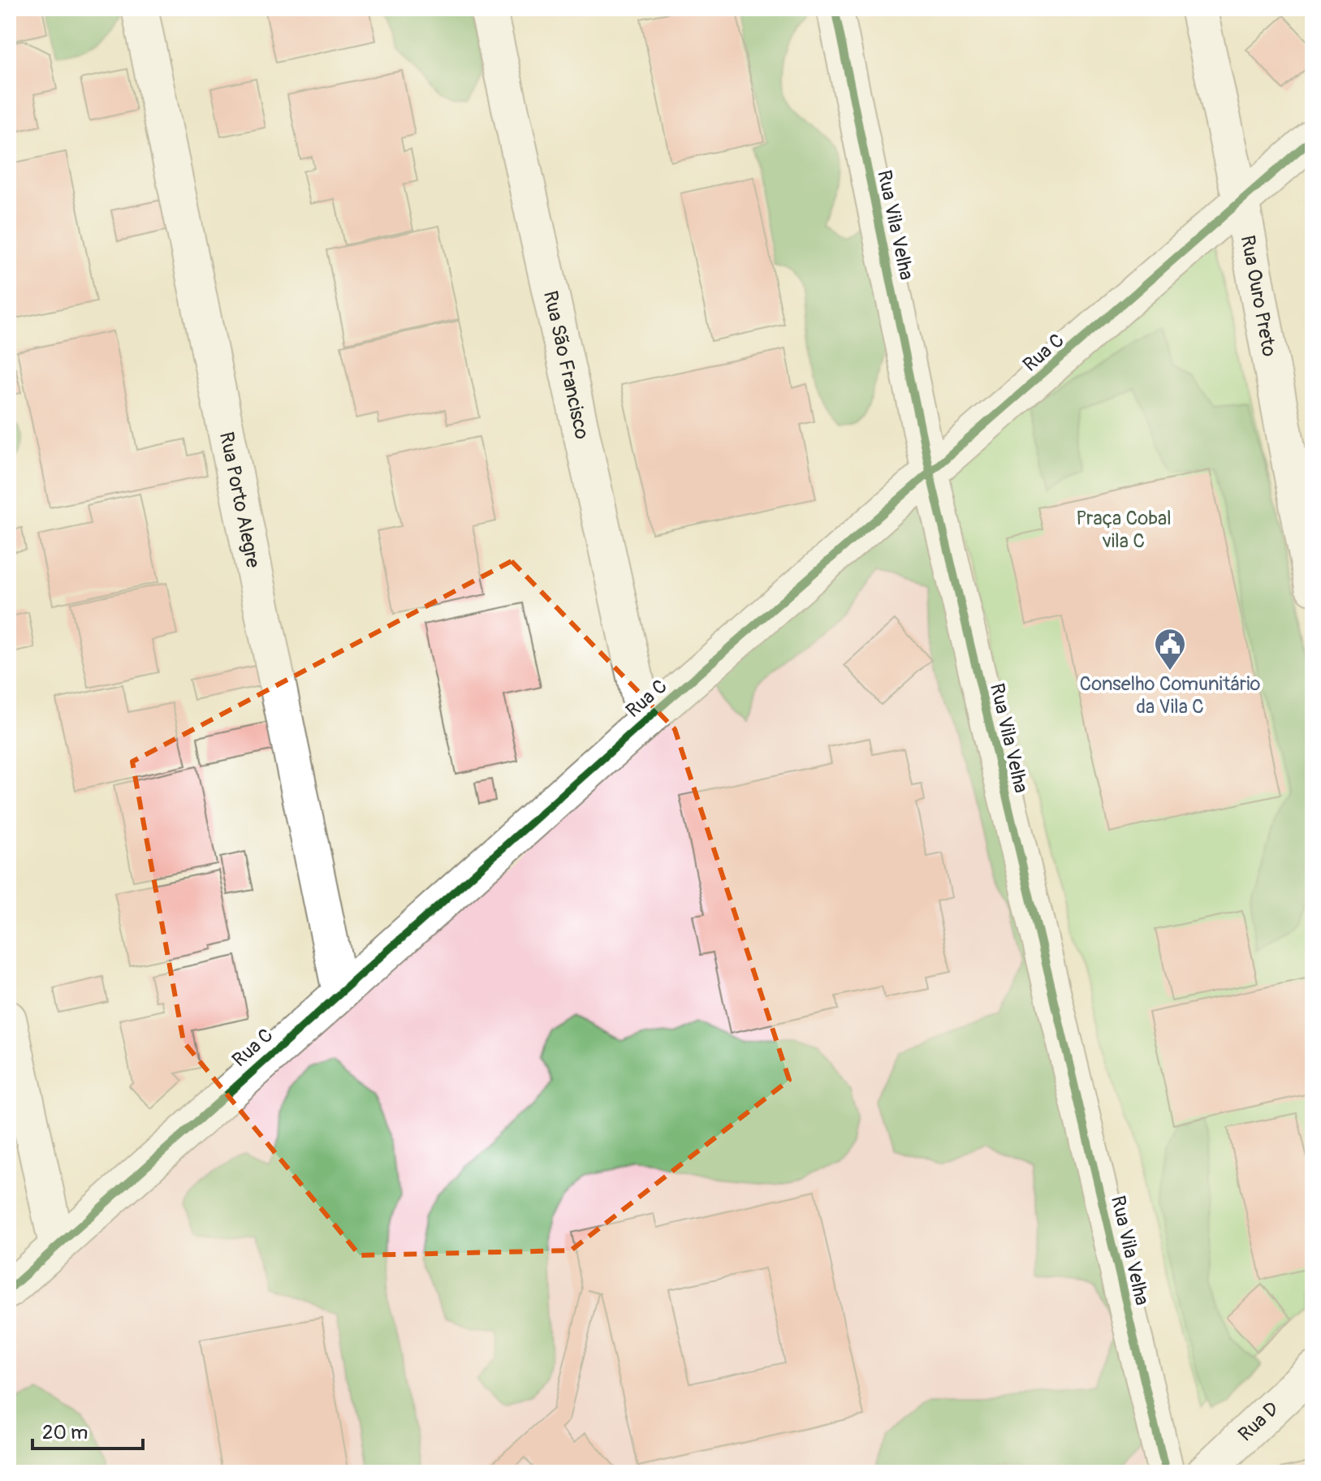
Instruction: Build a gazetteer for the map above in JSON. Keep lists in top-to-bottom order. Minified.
{"streets":{"street":["Rua Vila Velha","Rua Ouro Preto","Rua C","Rua São Francisco","Rua Porto Alegre","Rua D"]},"crossings":[["Rua Vila Velha","Rua C"],["Rua Ouro Preto","Rua C"],["Rua C","Rua São Francisco"],["Rua C","Rua Porto Alegre"]],"parks":["Praça Cobal vila C"],"places":{"public building":["Conselho Comunitário da Vila C"]},"scale_bar":"20 m"}
